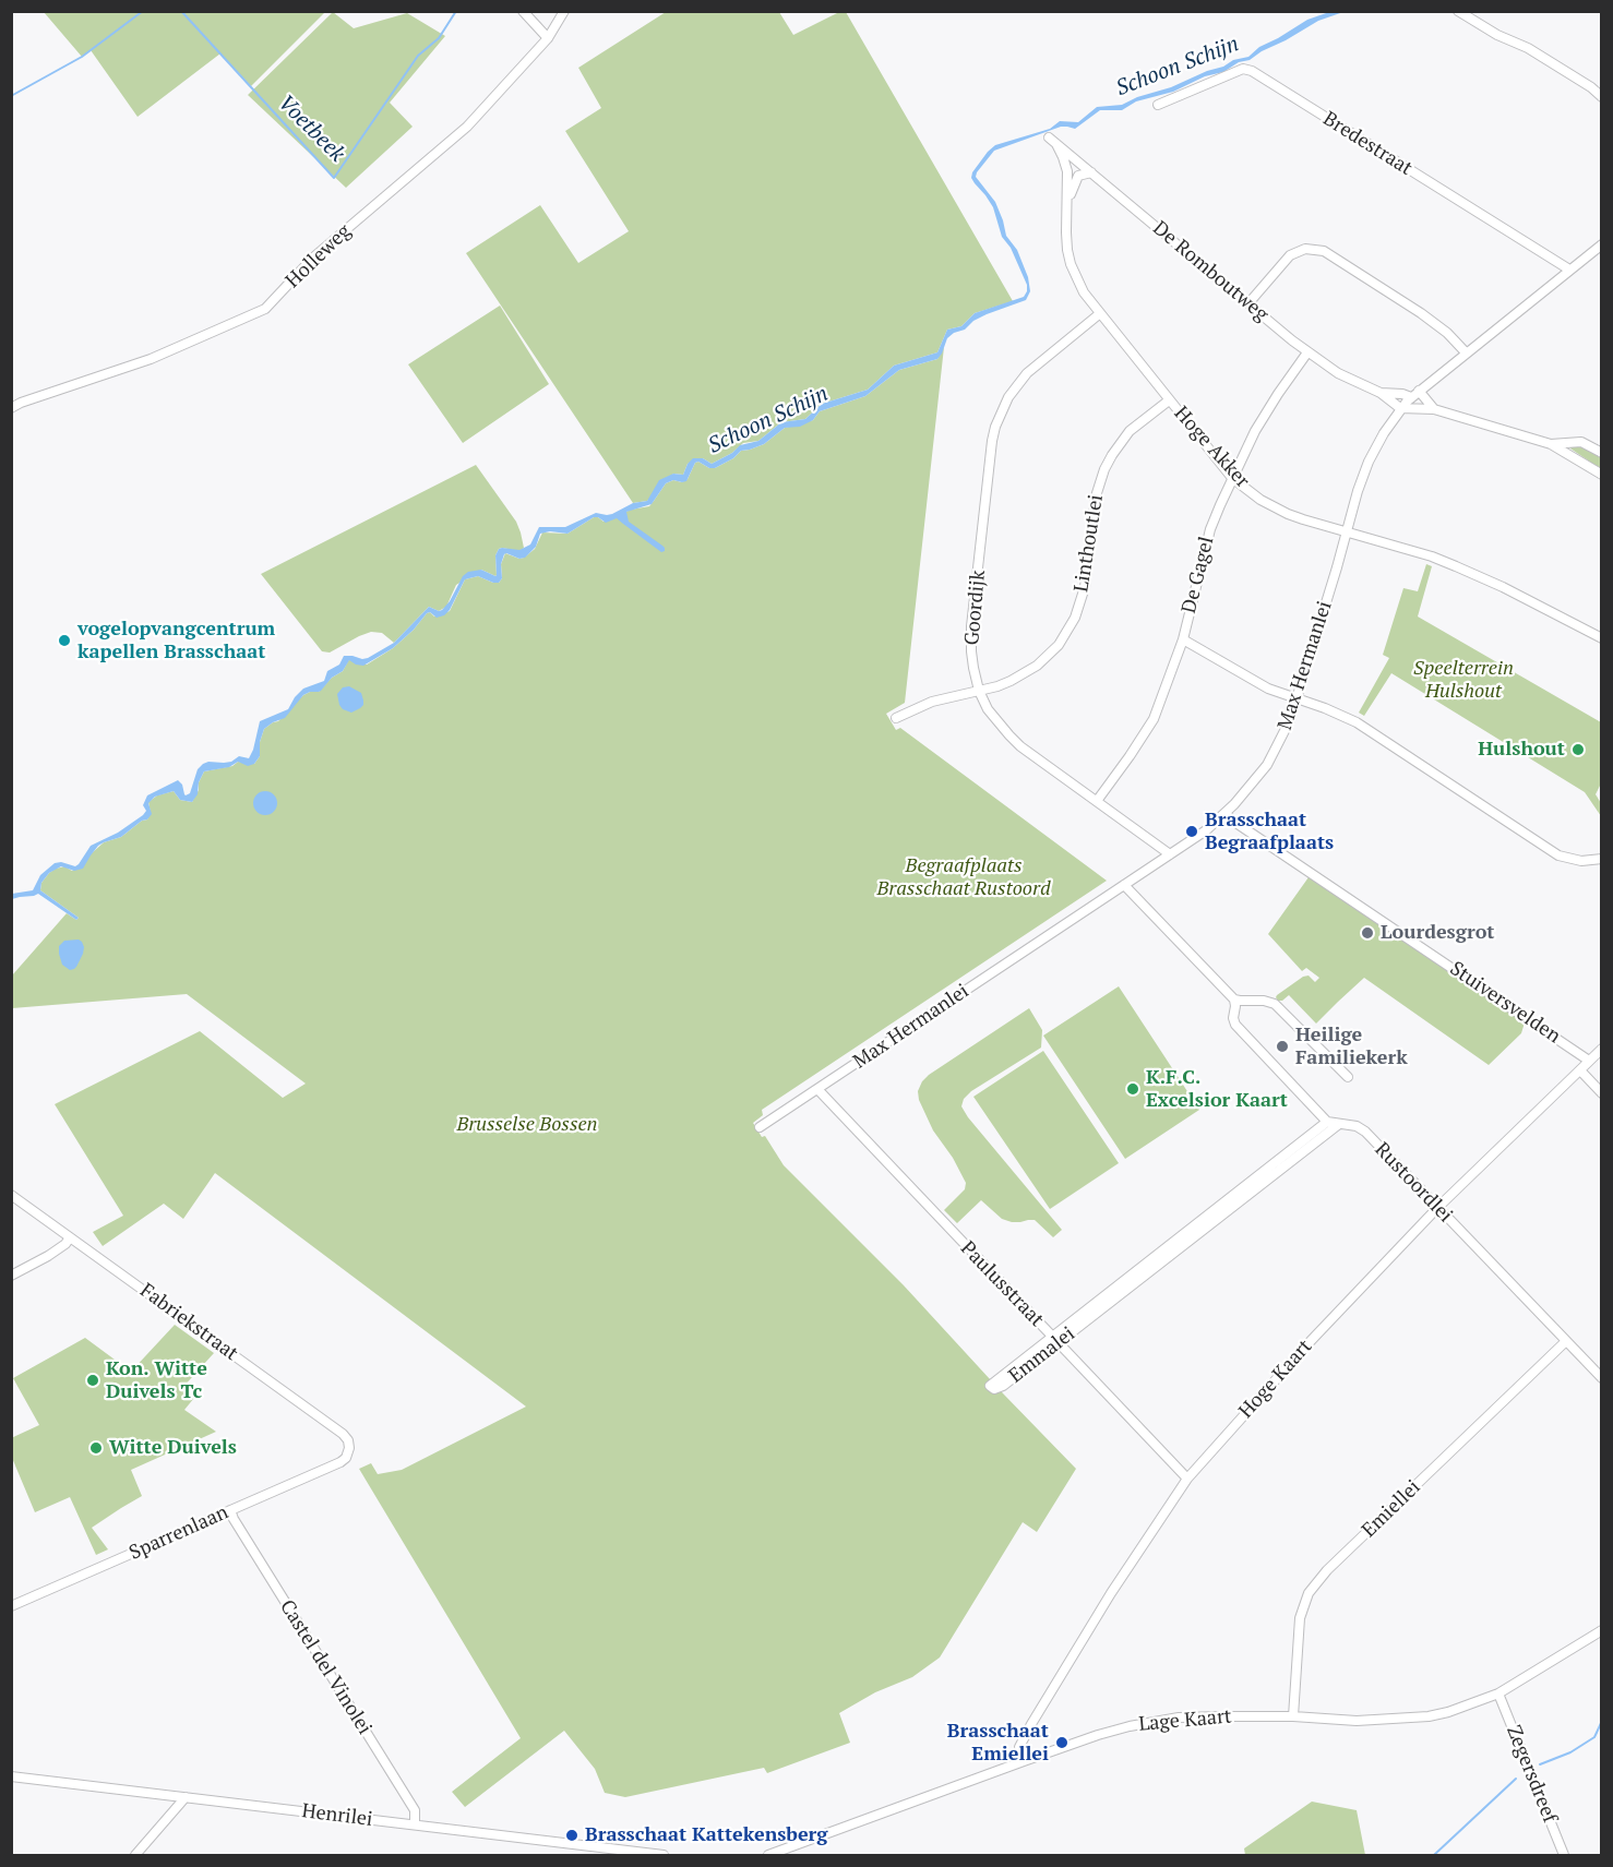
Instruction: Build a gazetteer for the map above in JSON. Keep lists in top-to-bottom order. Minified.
{"streets":{"street":["Bredestraat","Holleweg","De Romboutweg","Hoge Akker","Linthoutlei","De Gagel","Goordijk","Max Hermanlei","Stuiversvelden","Rustoordlei","Paulusstraat","Fabriekstraat","Emmalei","Hoge Kaart","Emiellei","Sparrenlaan","Castel del Vinolei","Lage Kaart","Zegersdreef","Henrilei"]},"crossings":[["Bredestraat","Max Hermanlei"],["De Romboutweg","Hoge Akker"],["De Romboutweg","De Gagel"],["De Romboutweg","Max Hermanlei"],["Hoge Akker","Linthoutlei"],["Hoge Akker","De Gagel"],["Hoge Akker","Goordijk"],["Hoge Akker","Max Hermanlei"],["Linthoutlei","Goordijk"],["De Gagel","Goordijk"],["Goordijk","Max Hermanlei"],["Max Hermanlei","Stuiversvelden"],["Max Hermanlei","Paulusstraat"],["Stuiversvelden","Hoge Kaart"],["Rustoordlei","Emmalei"],["Rustoordlei","Hoge Kaart"],["Rustoordlei","Emiellei"],["Paulusstraat","Emmalei"],["Paulusstraat","Hoge Kaart"],["Fabriekstraat","Sparrenlaan"],["Hoge Kaart","Lage Kaart"],["Emiellei","Lage Kaart"],["Sparrenlaan","Castel del Vinolei"],["Castel del Vinolei","Henrilei"],["Lage Kaart","Zegersdreef"]],"water":["Schoon Schijn","Voetbeek"],"parks":["Speelterrein Hulshout","Begraafplaats Brasschaat Rustoord","Brusselse Bossen"],"places":["vogelopvangcentrum kapellen Brasschaat","Hulshout","Brasschaat Begraafplaats","Lourdesgrot","Heilige Familiekerk","K.F.C. Excelsior Kaart","Kon. Witte Duivels Tc","Witte Duivels","Brasschaat Emiellei","Brasschaat Kattekensberg"]}
